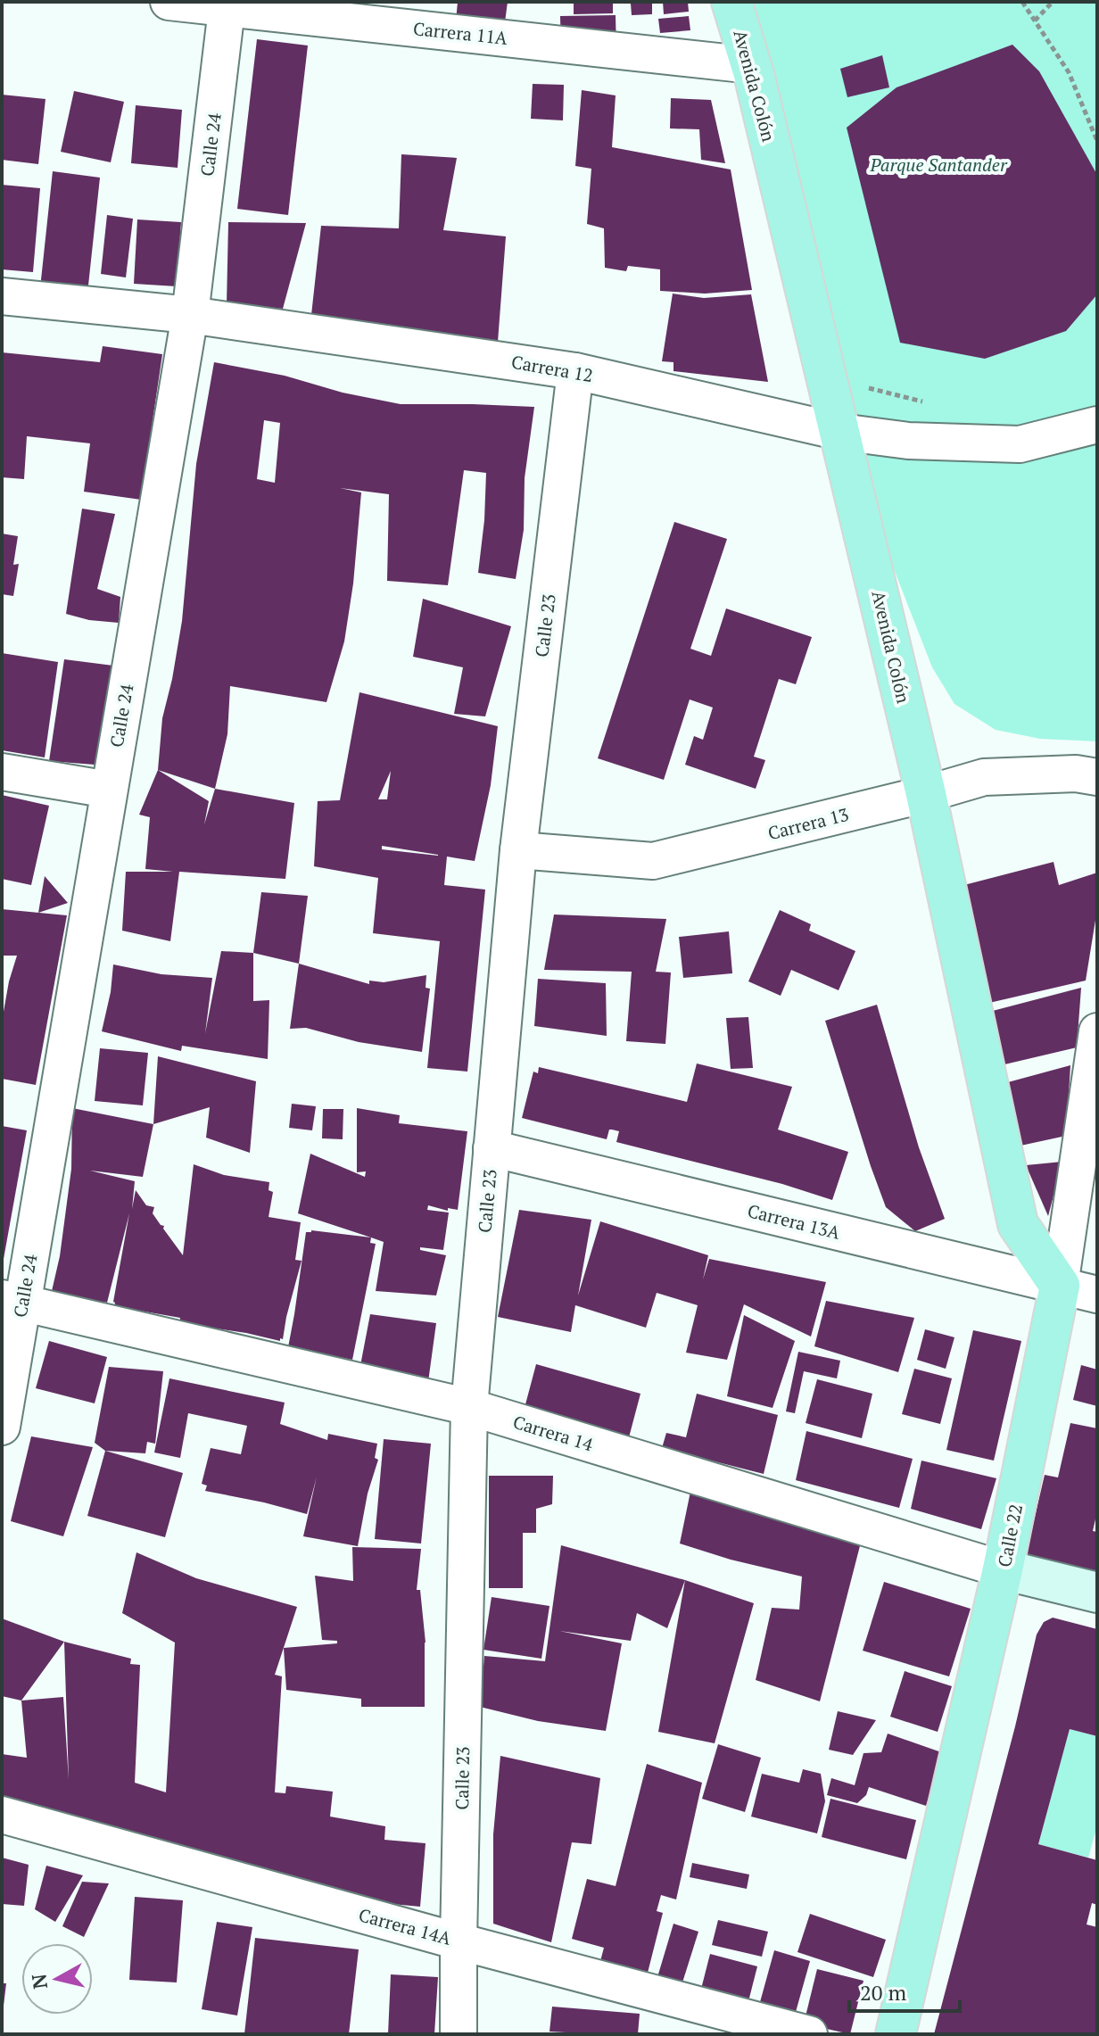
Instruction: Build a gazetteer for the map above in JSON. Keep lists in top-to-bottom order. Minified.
{"streets":{"main road":["Avenida Colón","Calle 22"],"street":["Carrera 11A","Calle 24","Carrera 12","Calle 23","Carrera 13","Carrera 13A","Carrera 14","Carrera 14A"]},"crossings":[["Carrera 11A","Avenida Colón"],["Carrera 11A","Calle 24"],["Avenida Colón","Carrera 12"],["Avenida Colón","Carrera 13"],["Avenida Colón","Carrera 13A"],["Avenida Colón","Calle 22"],["Calle 24","Carrera 12"],["Calle 24","Carrera 14"],["Carrera 12","Calle 23"],["Calle 23","Carrera 13"],["Calle 23","Carrera 13A"],["Calle 23","Carrera 14"],["Calle 23","Carrera 14A"],["Carrera 13A","Calle 22"],["Carrera 14","Calle 22"]],"parks":["Parque Santander"],"scale_bar":"20 m","north":"left"}
